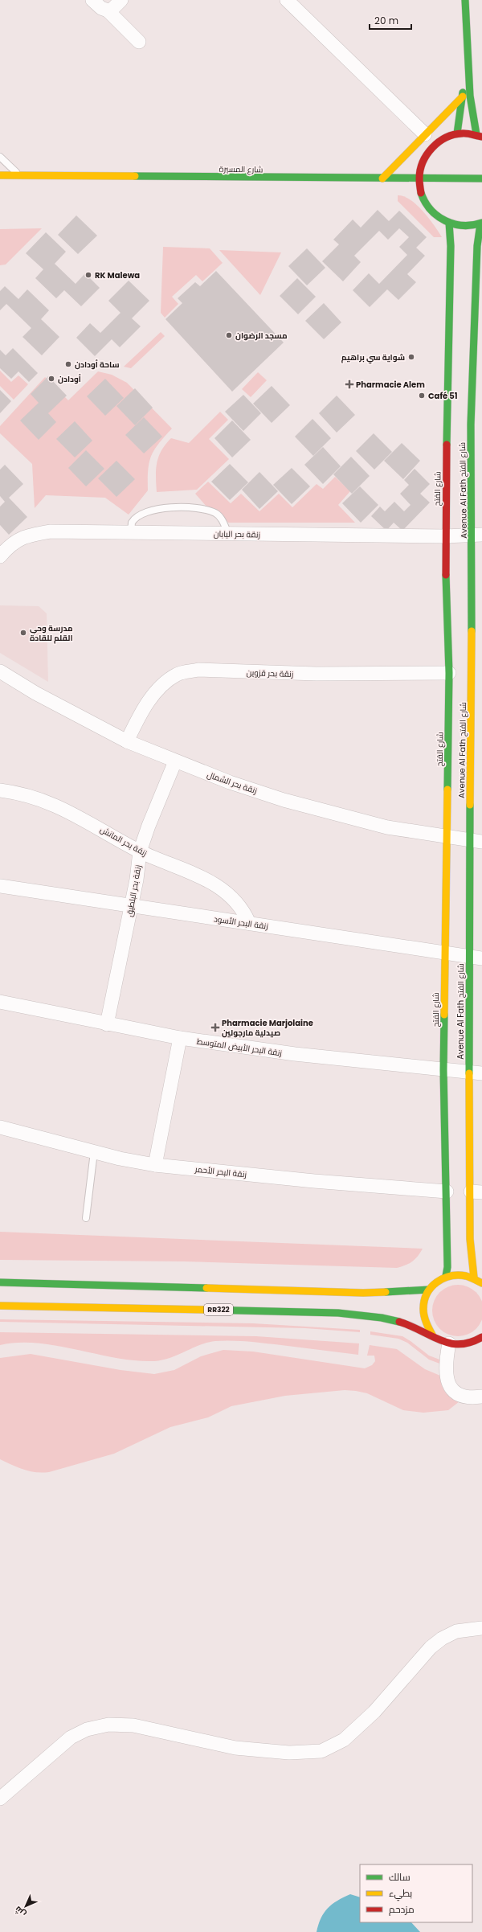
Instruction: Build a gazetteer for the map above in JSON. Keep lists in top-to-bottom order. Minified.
{"streets":{"street":["شارع المسيرة","شارع الفتح","Avenue Al Fath شارع الفتح","زنقة بحر اليابان","زنقة بحر قزوين","زنقة بحر الشمال","زنقة بحر المانش","زنقة بحر البلطيق","زنقة البحر الأسود","زنقة البحر الأبيض المتوسط","زنقة البحر الأحمر","RR322"]},"crossings":[["شارع الفتح","زنقة بحر اليابان"],["شارع الفتح","زنقة بحر قزوين"],["شارع الفتح","زنقة بحر الشمال"],["شارع الفتح","زنقة البحر الأسود"],["شارع الفتح","زنقة البحر الأبيض المتوسط"],["شارع الفتح","زنقة البحر الأحمر"],["Avenue Al Fath شارع الفتح","زنقة بحر اليابان"],["Avenue Al Fath شارع الفتح","زنقة بحر الشمال"],["Avenue Al Fath شارع الفتح","زنقة البحر الأسود"],["Avenue Al Fath شارع الفتح","زنقة البحر الأبيض المتوسط"],["زنقة بحر قزوين","زنقة بحر الشمال"],["زنقة بحر الشمال","زنقة بحر البلطيق"],["زنقة بحر المانش","زنقة بحر البلطيق"],["زنقة بحر المانش","زنقة البحر الأسود"],["زنقة بحر البلطيق","زنقة البحر الأسود"],["زنقة بحر البلطيق","زنقة البحر الأبيض المتوسط"]],"places":{"other":["RK Malewa","مسجد الرضوان","شواية سي براهيم","ساحة أودادن","أودادن","Café 51","مدرسة وحي القلم للقادة"],"health":["Pharmacie Alem","Pharmacie Marjolaine صيدلية مارجولين"]},"legend":["سالك","بطيء","مزدحم"],"scale_bar":"20 m","north":"bottom left"}
